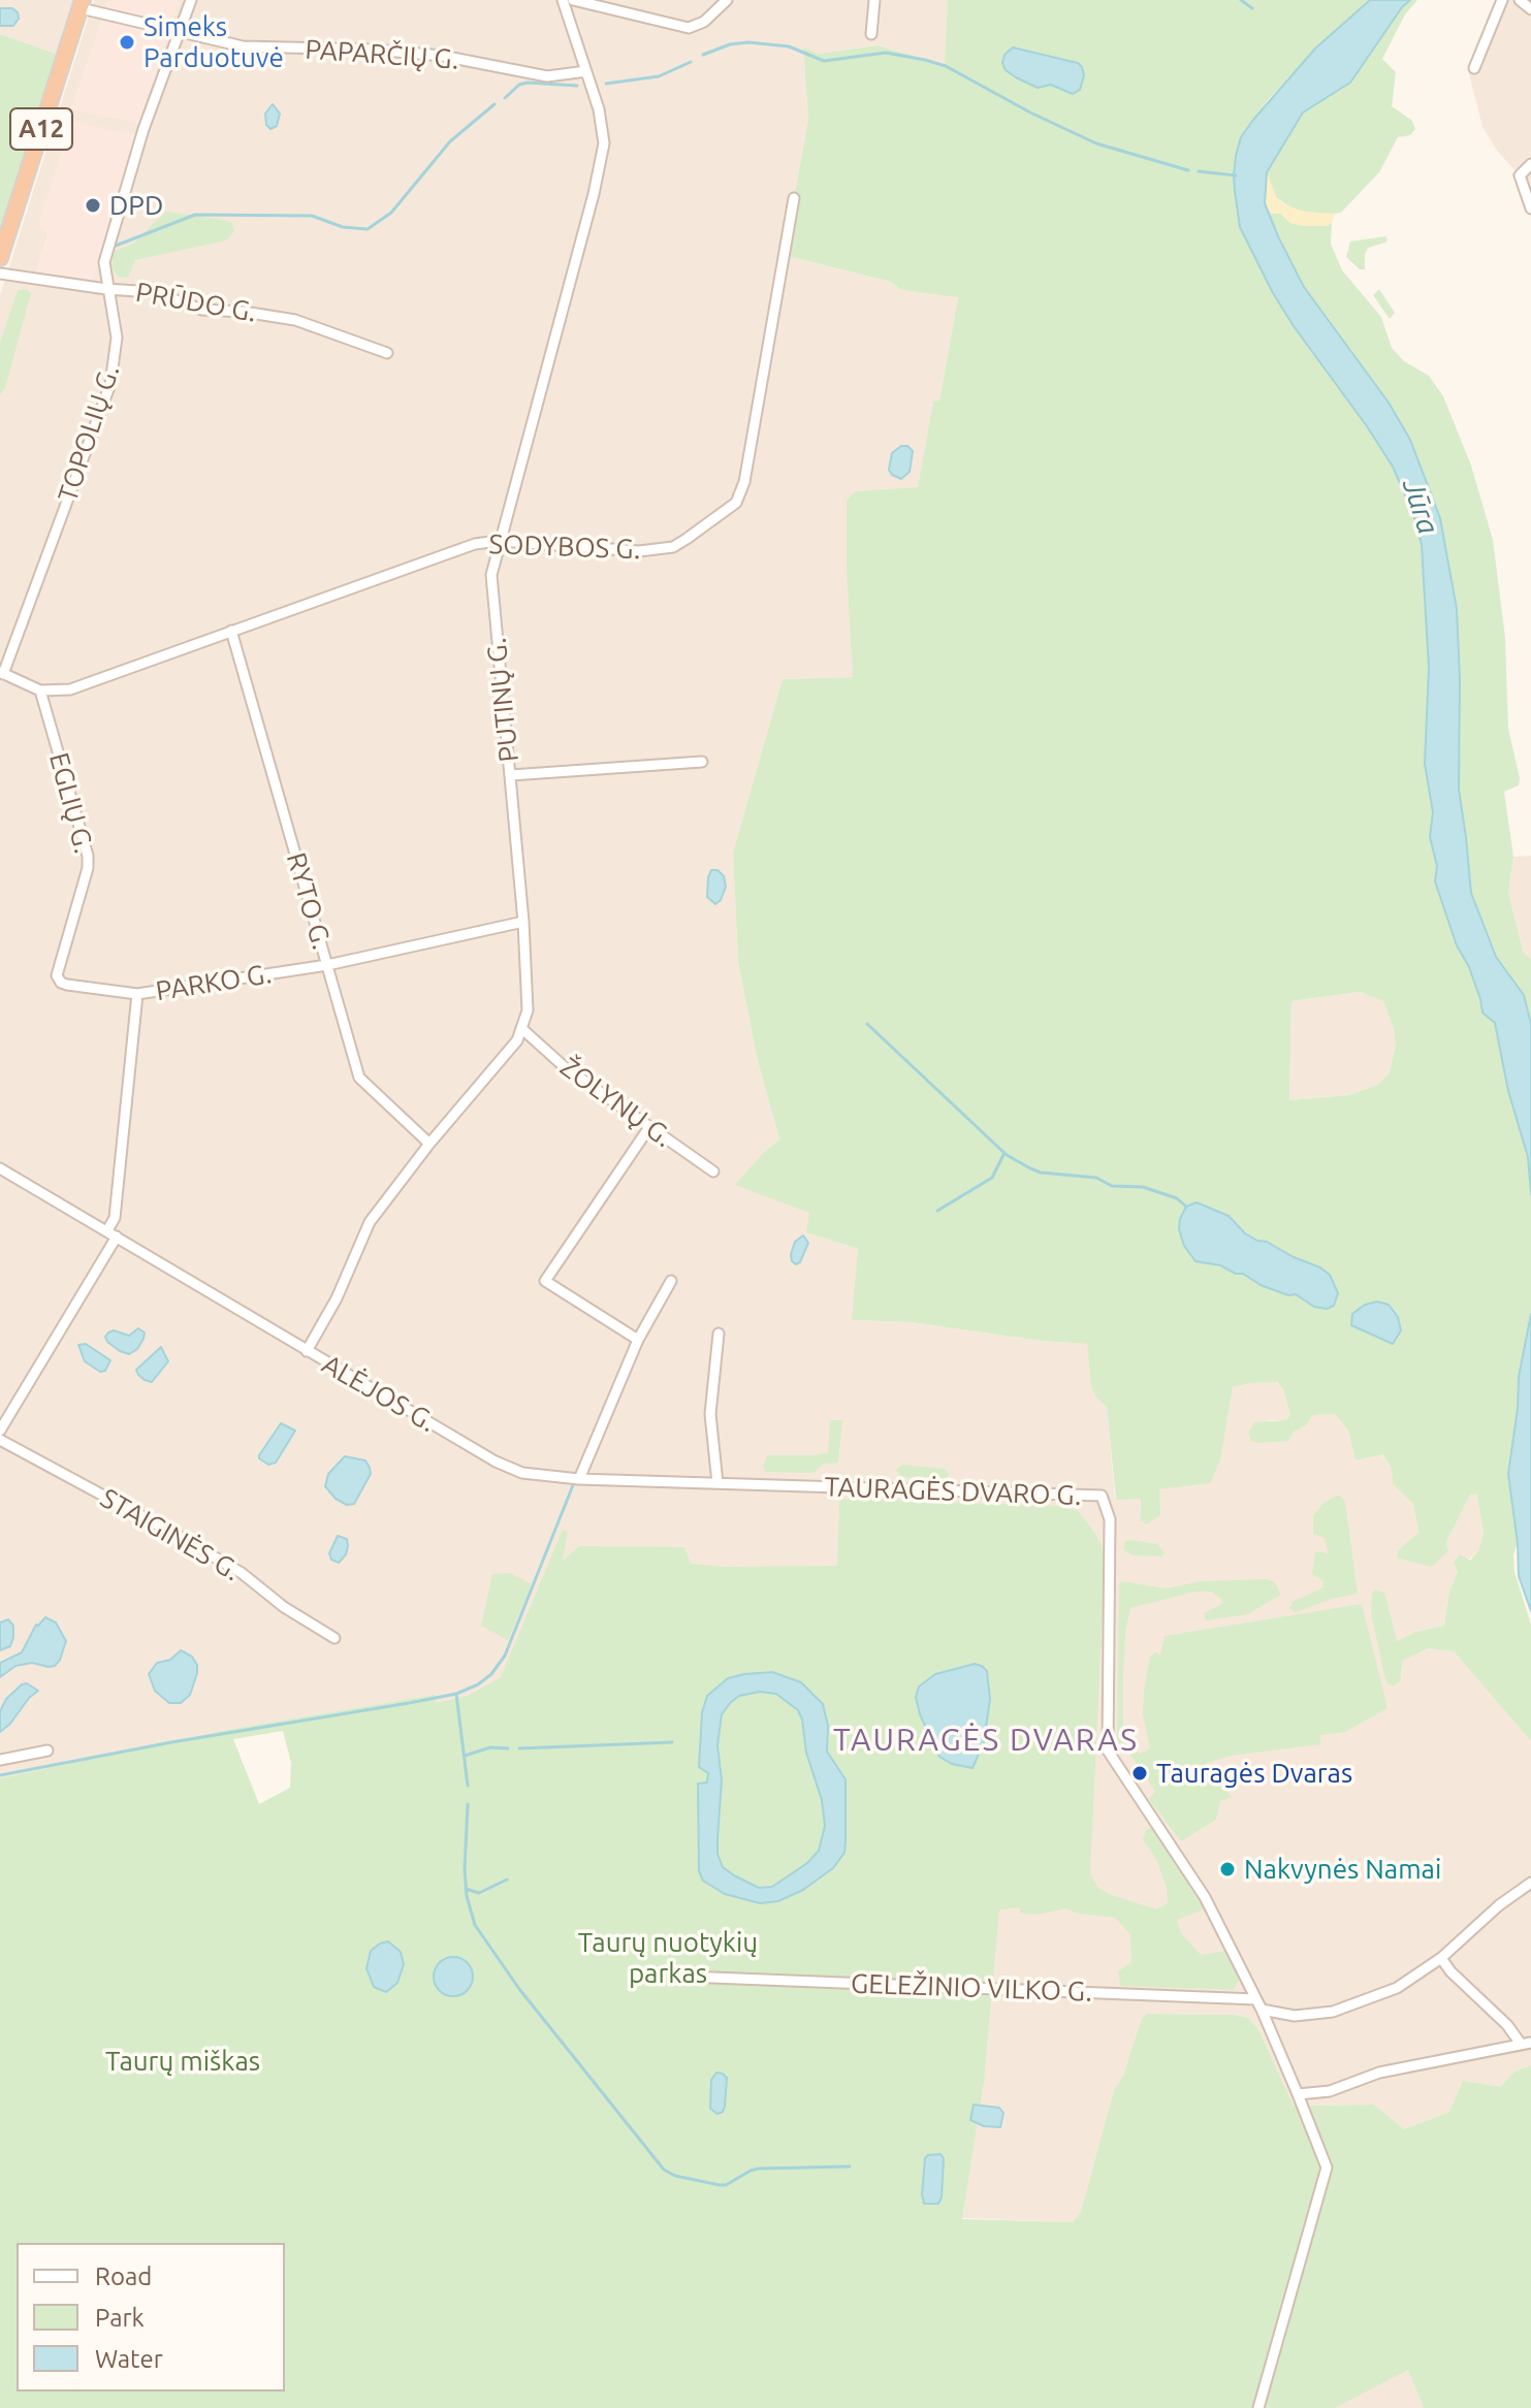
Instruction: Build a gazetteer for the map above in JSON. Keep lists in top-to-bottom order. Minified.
{"streets":{"highway":["A12"],"street":["PAPARČIŲ G.","PRŪDO G.","TOPOLIŲ G.","SODYBOS G.","PUTINŲ G.","EGLIŲ G.","RYTO G.","PARKO G.","ŽOLYNŲ G.","ALĖJOS G.","TAURAGĖS DVARO G.","STAIGINĖS G.","GELEŽINIO VILKO G."]},"crossings":[["PAPARČIŲ G.","A12"],["PAPARČIŲ G.","TOPOLIŲ G."],["PAPARČIŲ G.","PUTINŲ G."],["PRŪDO G.","TOPOLIŲ G."],["SODYBOS G.","PUTINŲ G."],["SODYBOS G.","EGLIŲ G."],["SODYBOS G.","RYTO G."],["PUTINŲ G.","RYTO G."],["PUTINŲ G.","PARKO G."],["PUTINŲ G.","ŽOLYNŲ G."],["PUTINŲ G.","ALĖJOS G."],["EGLIŲ G.","PARKO G."],["RYTO G.","PARKO G."],["PARKO G.","ALĖJOS G."],["ALĖJOS G.","TAURAGĖS DVARO G."],["TAURAGĖS DVARO G.","GELEŽINIO VILKO G."]],"districts":["TAURAGĖS DVARAS"],"water":["Jūra"],"parks":["Taurų nuotykių parkas","Taurų miškas"],"places":["Simeks Parduotuvė","DPD","Tauragės Dvaras","Nakvynės Namai"],"legend":["Road","Park","Water"]}
